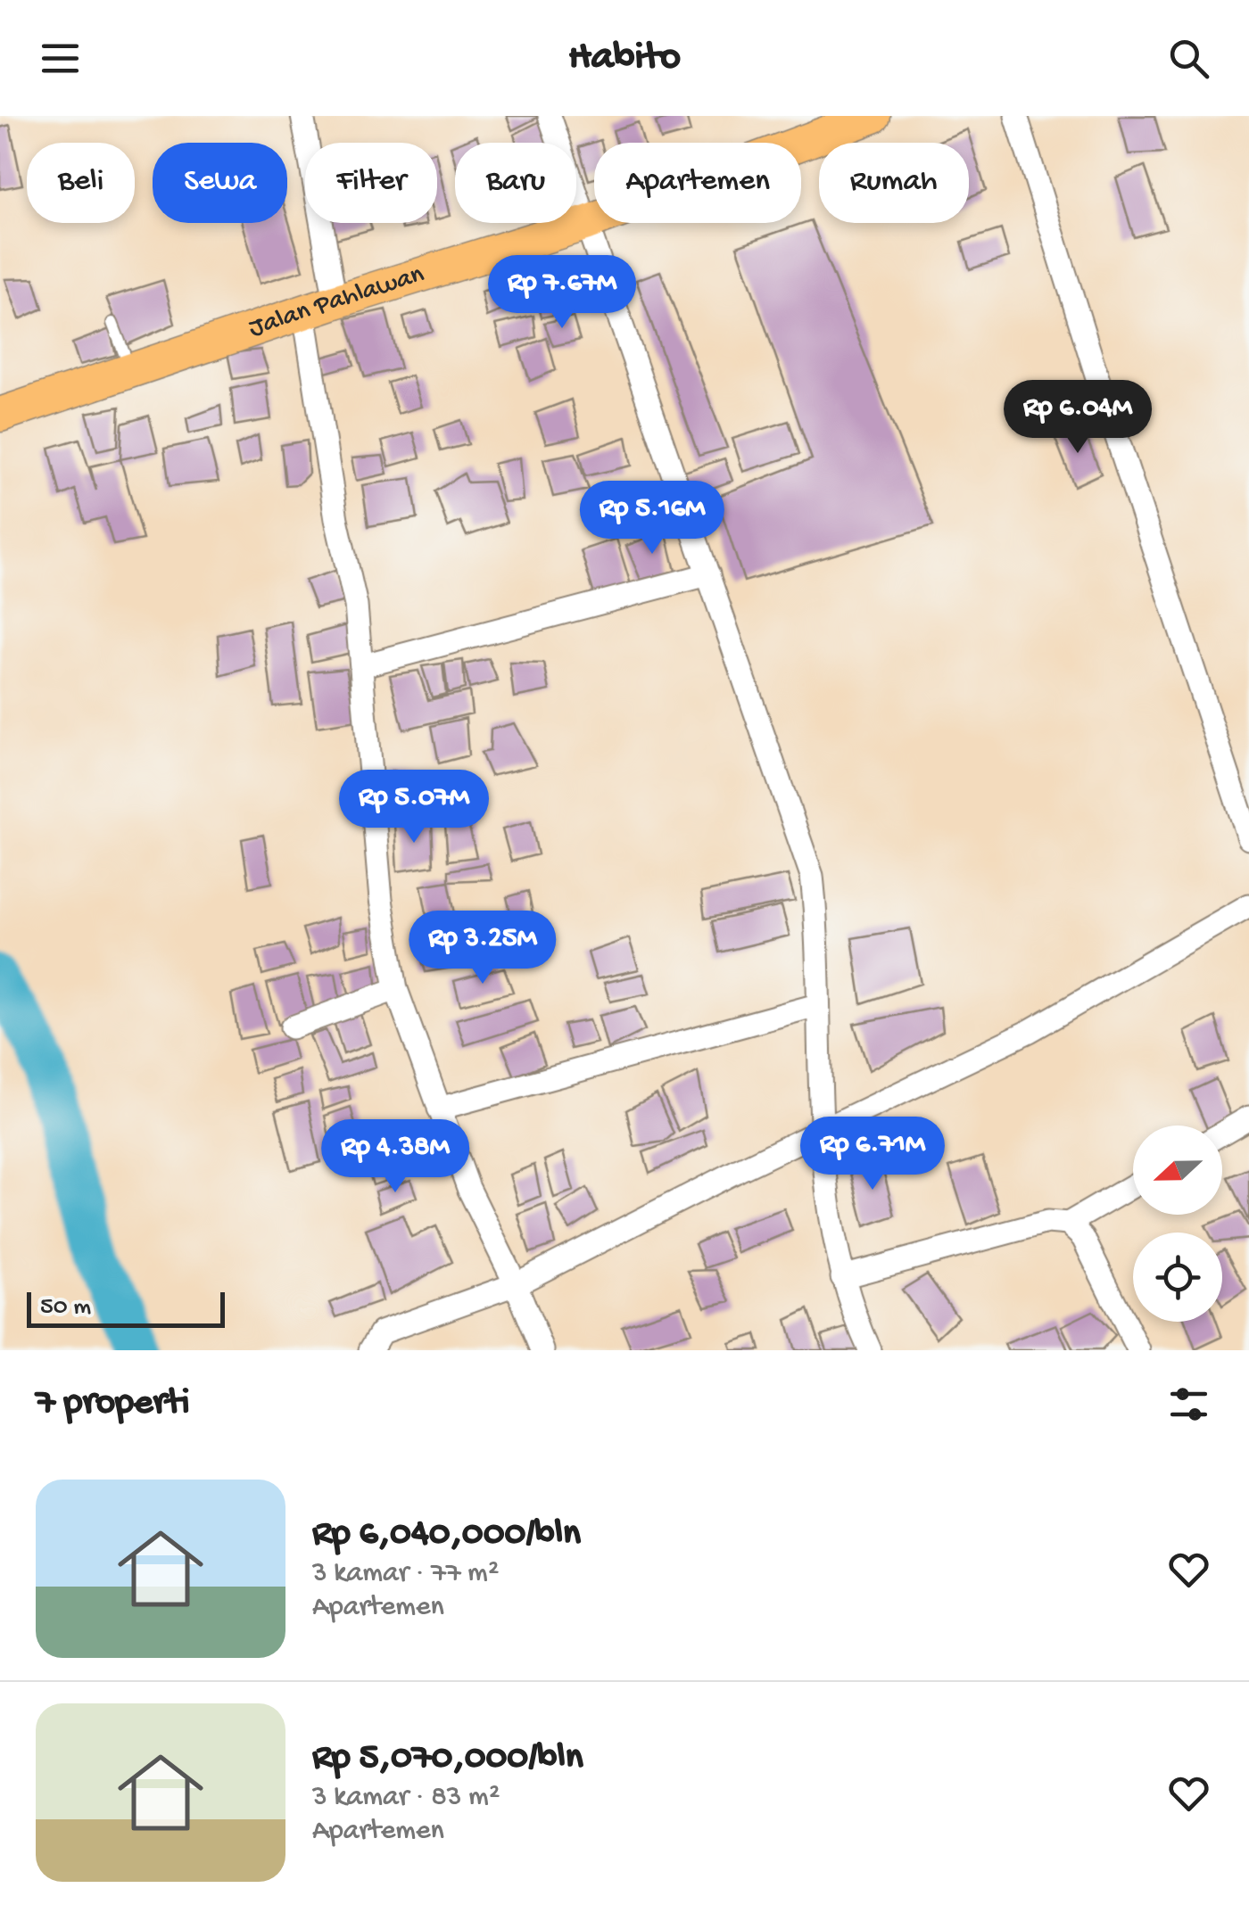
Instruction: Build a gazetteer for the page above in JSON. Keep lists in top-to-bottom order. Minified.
{"streets":{"main road":["Jalan Pahlawan"]},"scale_bar":"50 m","north":"left","page":{"header":"Habito","chip":["Beli","Sewa","Filter","Baru","Apartemen","Rumah"],"price":["Rp 7.67M","Rp 6.04M","Rp 5.16M","Rp 5.07M","Rp 3.25M","Rp 6.71M","Rp 4.38M"],"scale":"50 m","heading":"7 properti","list":[{"name":"Rp 6,040,000/bln","note":"3 kamar · 77 m² · Apartemen"},{"name":"Rp 5,070,000/bln","note":"3 kamar · 83 m² · Apartemen"}]}}
